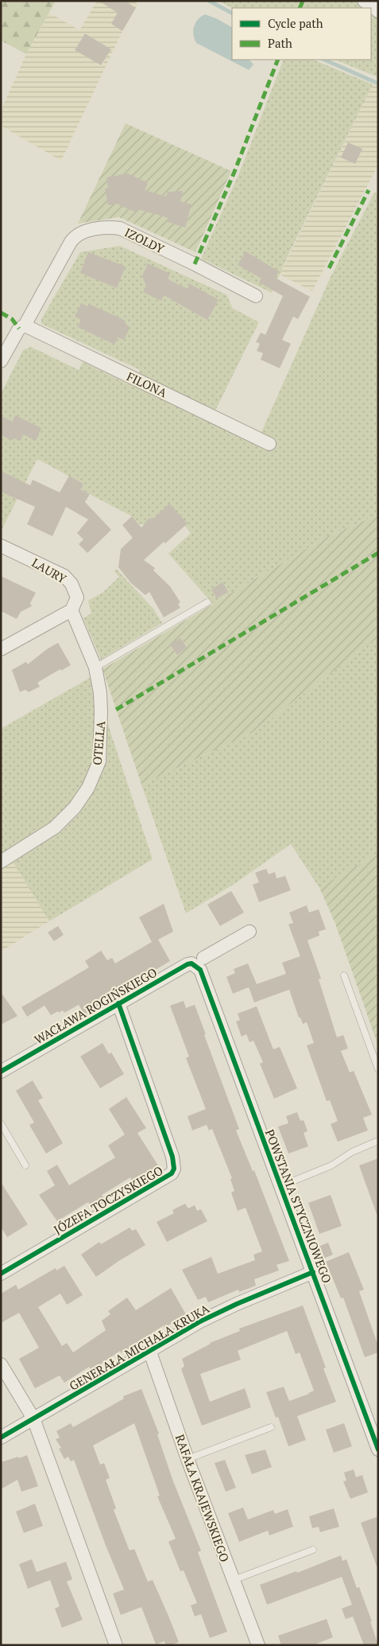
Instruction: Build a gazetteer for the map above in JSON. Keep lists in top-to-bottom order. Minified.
{"streets":{"street":["IZOLDY","FILONA","LAURY","OTELLA","WACŁAWA ROGIŃSKIEGO","JÓZEFA TOCZYSKIEGO","POWSTANIA STYCZNIOWEGO","GENERAŁA MICHAŁA KRUKA","RAFAŁA KRAJEWSKIEGO"]},"crossings":[["IZOLDY","FILONA"],["LAURY","OTELLA"],["WACŁAWA ROGIŃSKIEGO","JÓZEFA TOCZYSKIEGO"],["WACŁAWA ROGIŃSKIEGO","POWSTANIA STYCZNIOWEGO"],["POWSTANIA STYCZNIOWEGO","GENERAŁA MICHAŁA KRUKA"],["GENERAŁA MICHAŁA KRUKA","RAFAŁA KRAJEWSKIEGO"]],"legend":["Cycle path","Path"]}
